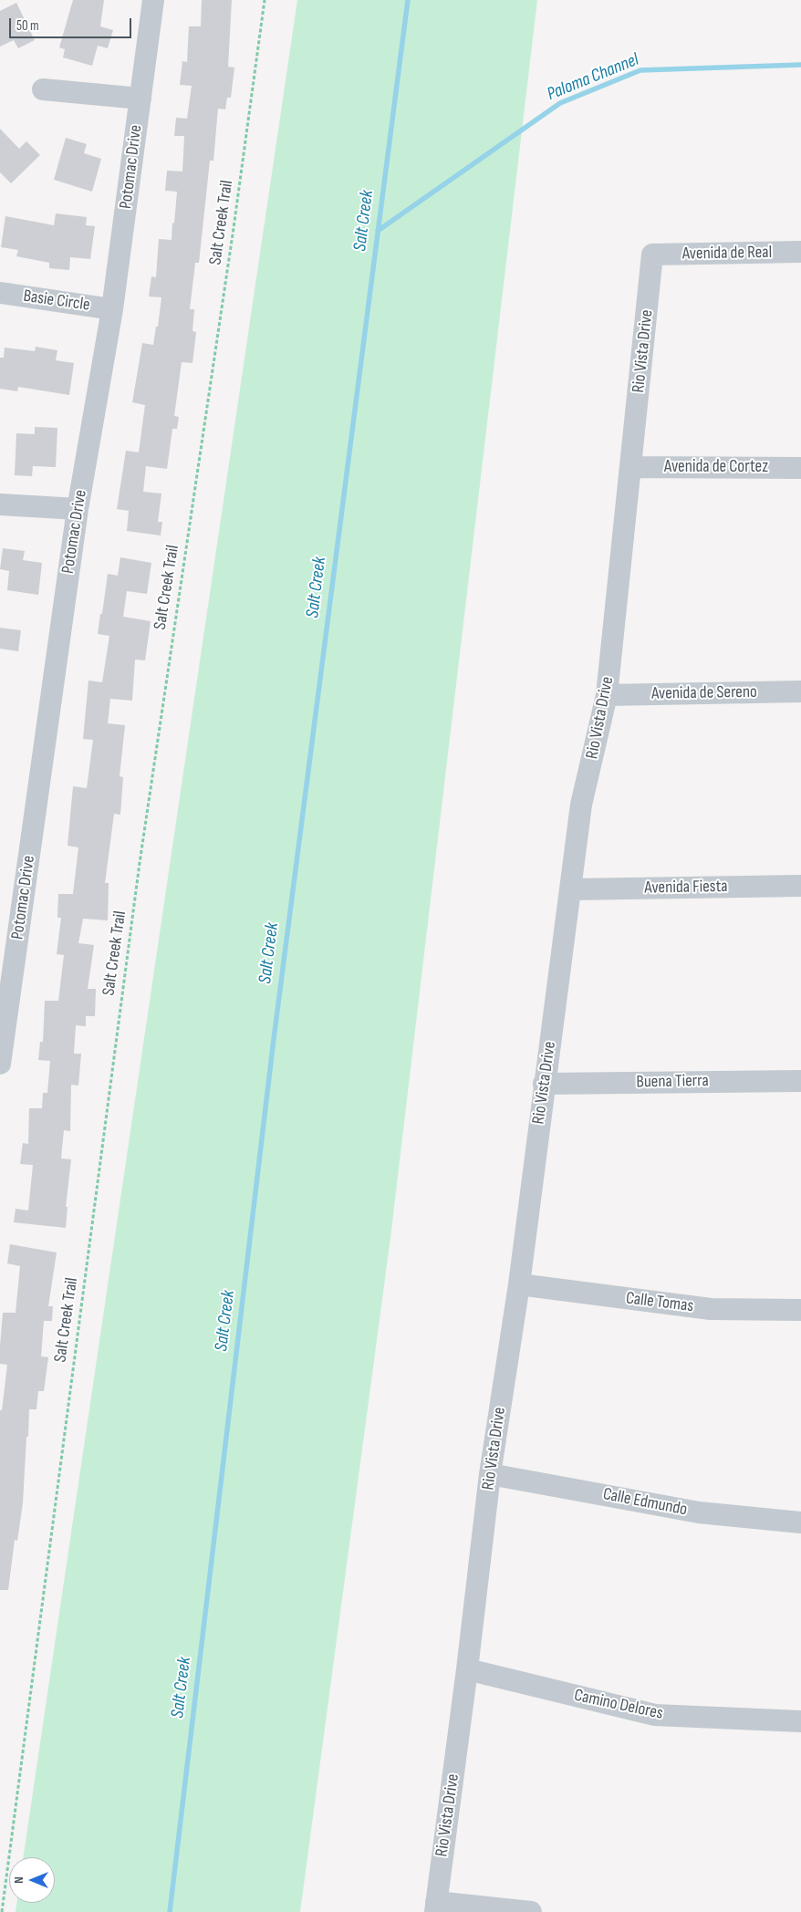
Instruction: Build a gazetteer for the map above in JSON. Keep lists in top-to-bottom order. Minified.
{"streets":{"street":["Potomac Drive","Avenida de Real","Basie Circle","Rio Vista Drive","Avenida de Cortez","Avenida de Sereno","Avenida Fiesta","Buena Tierra","Calle Tomas","Calle Edmundo","Camino Delores"],"path":["Salt Creek Trail"]},"crossings":[["Potomac Drive","Basie Circle"],["Avenida de Real","Rio Vista Drive"],["Rio Vista Drive","Avenida de Cortez"],["Rio Vista Drive","Avenida de Sereno"],["Rio Vista Drive","Avenida Fiesta"],["Rio Vista Drive","Buena Tierra"],["Rio Vista Drive","Calle Tomas"],["Rio Vista Drive","Calle Edmundo"],["Rio Vista Drive","Camino Delores"]],"water":["Paloma Channel","Salt Creek"],"scale_bar":"50 m","north":"left"}
